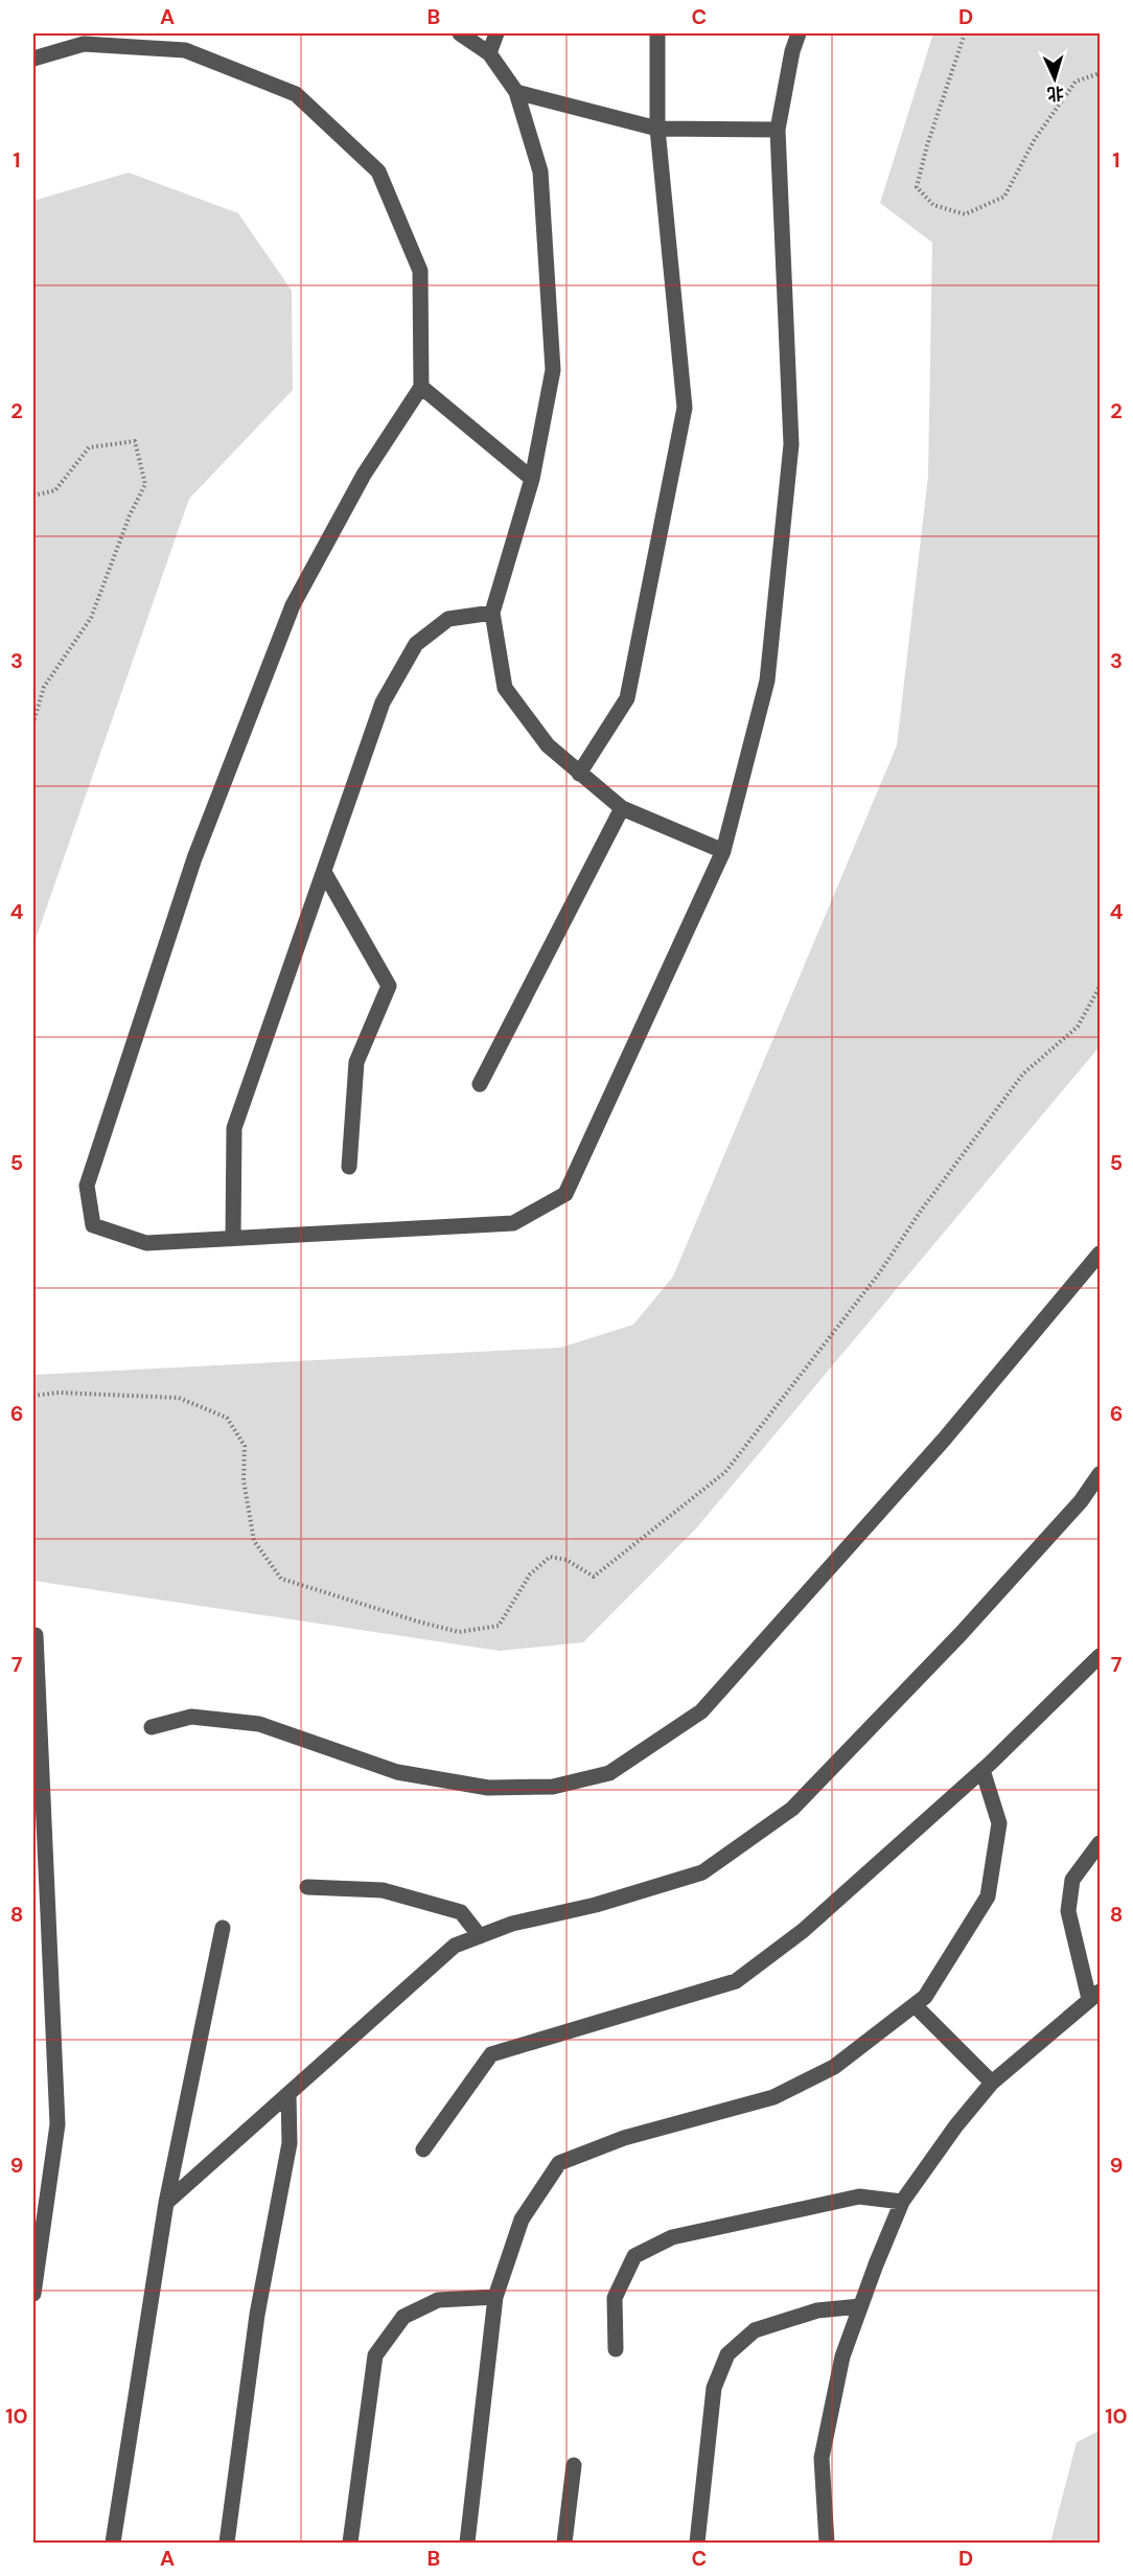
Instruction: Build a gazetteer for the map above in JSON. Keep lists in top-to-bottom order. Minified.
{"north":"bottom","grid":{"columns":["A","B","C","D"],"rows":["1","2","3","4","5","6","7","8","9","10"]}}
